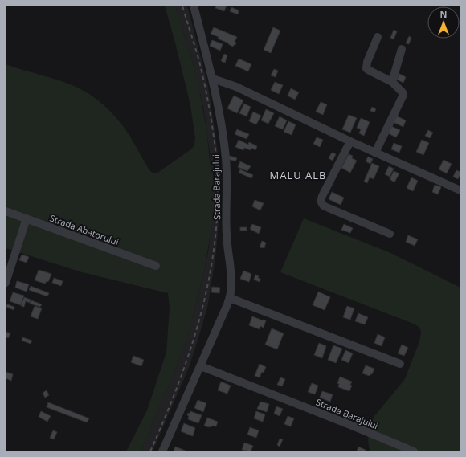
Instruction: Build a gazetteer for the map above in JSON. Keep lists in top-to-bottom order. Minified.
{"streets":{"street":["Strada Barajului","Strada Abatorului"]},"districts":["MALU ALB"],"north":"top"}
